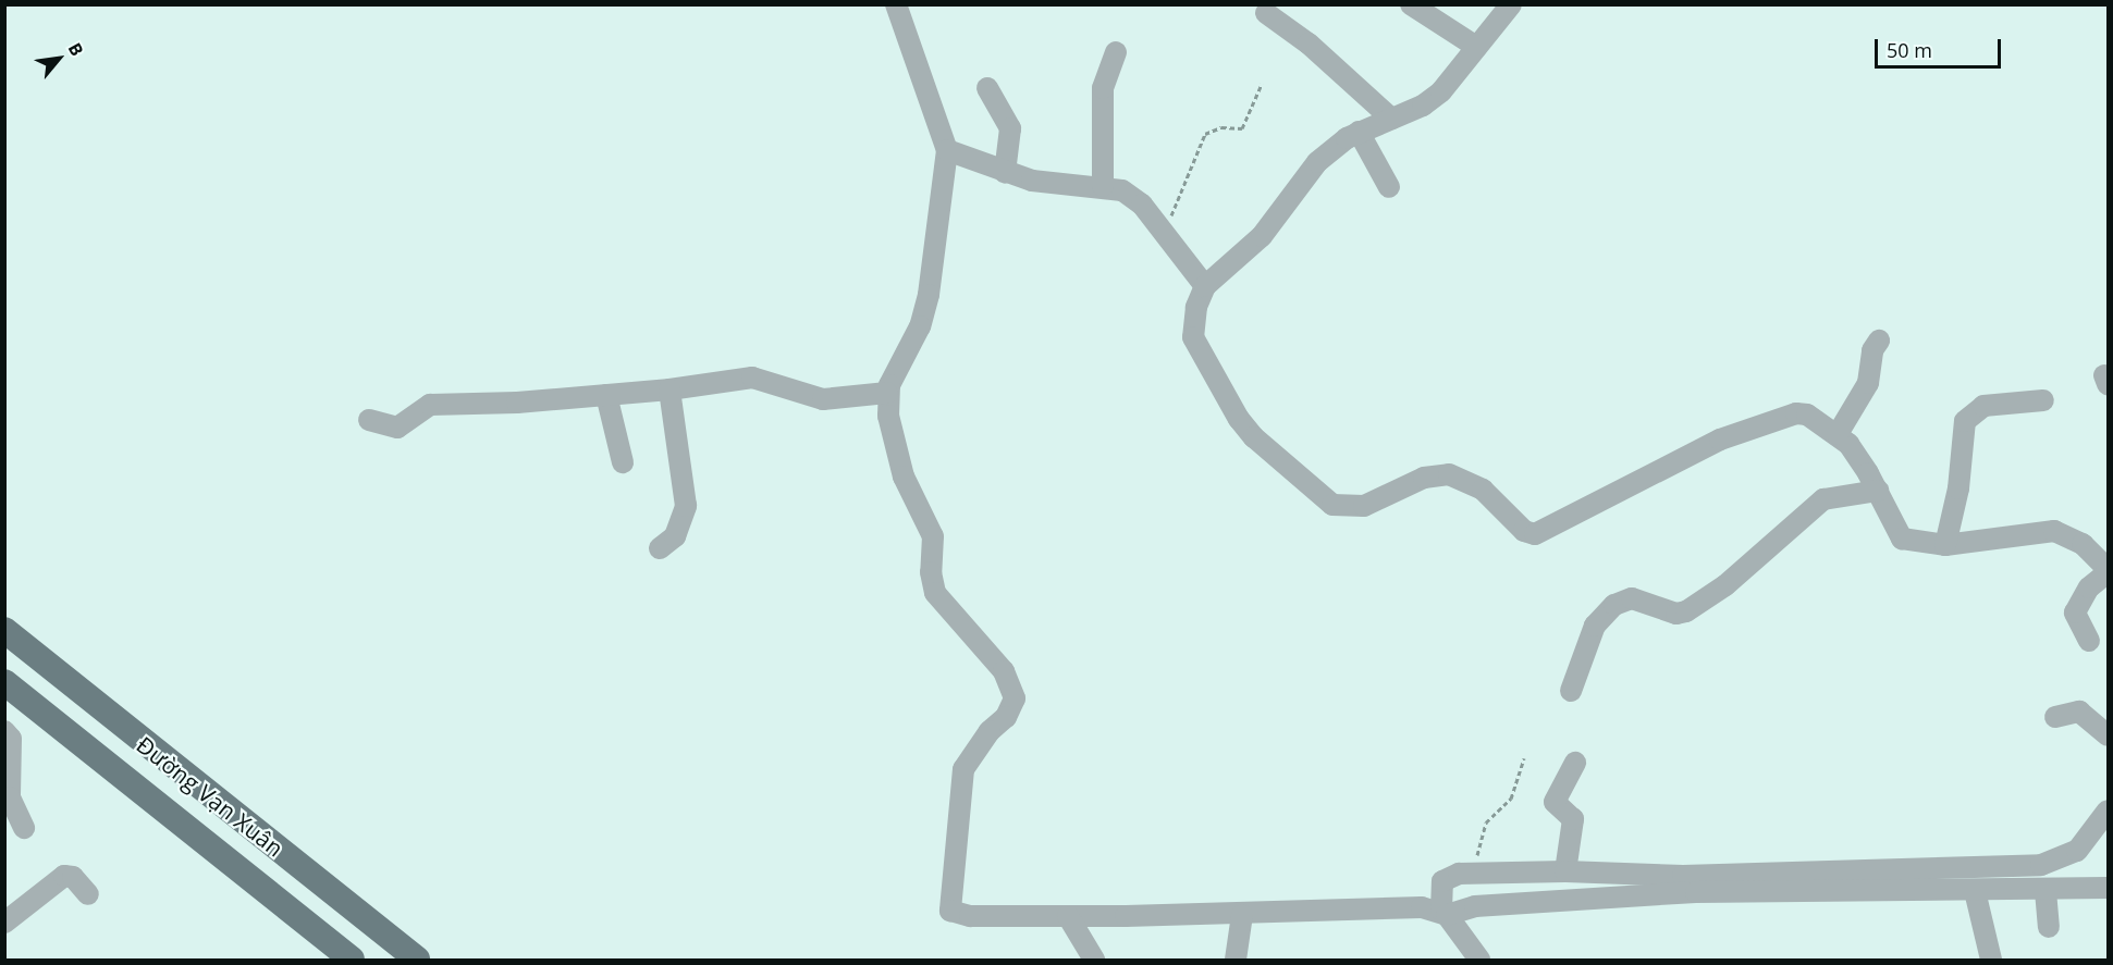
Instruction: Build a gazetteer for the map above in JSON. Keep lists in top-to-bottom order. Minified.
{"streets":{"main road":["Đường Vạn Xuân"]},"scale_bar":"50 m","north":"top right"}
